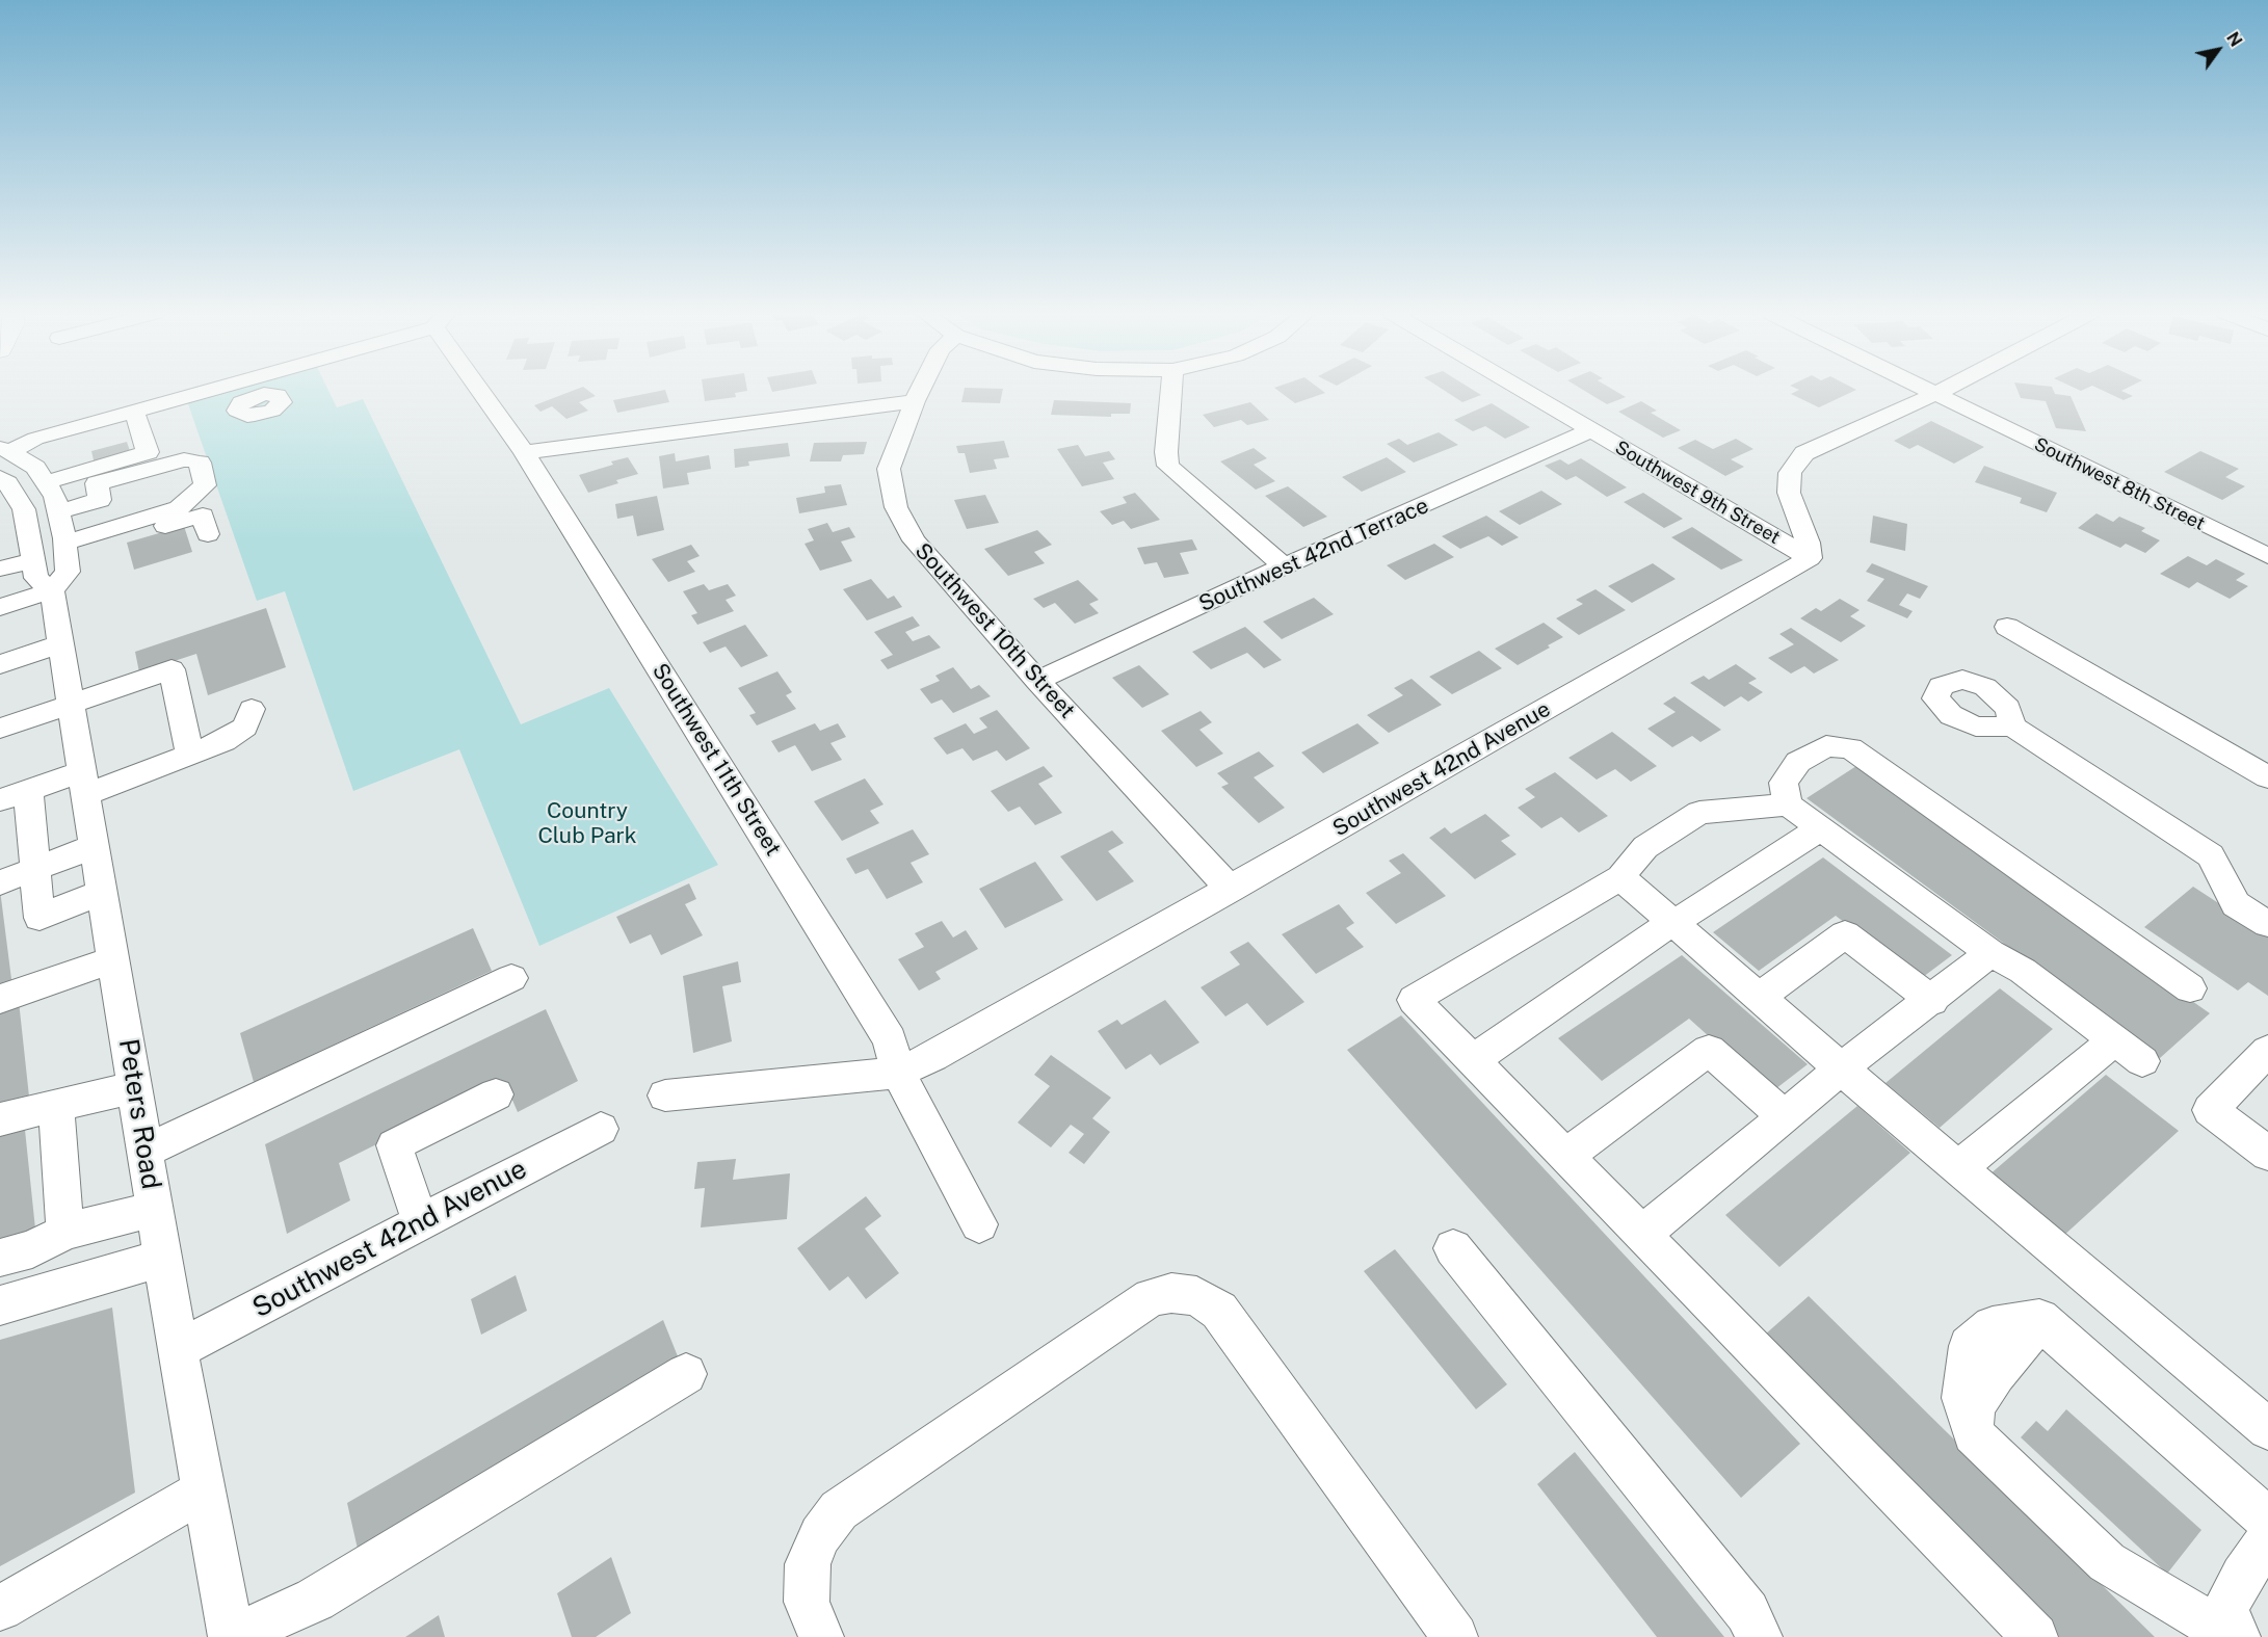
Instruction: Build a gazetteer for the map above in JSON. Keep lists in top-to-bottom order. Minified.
{"streets":{"street":["Southwest 8th Street","Southwest 9th Street","Southwest 42nd Terrace","Southwest 10th Street","Southwest 11th Street","Southwest 42nd Avenue","Peters Road"]},"crossings":[["Southwest 9th Street","Southwest 42nd Terrace"],["Southwest 9th Street","Southwest 42nd Avenue"],["Southwest 42nd Terrace","Southwest 10th Street"],["Southwest 10th Street","Southwest 42nd Avenue"],["Southwest 11th Street","Southwest 42nd Avenue"],["Southwest 42nd Avenue","Peters Road"]],"parks":["Country Club Park"],"north":"top right"}
